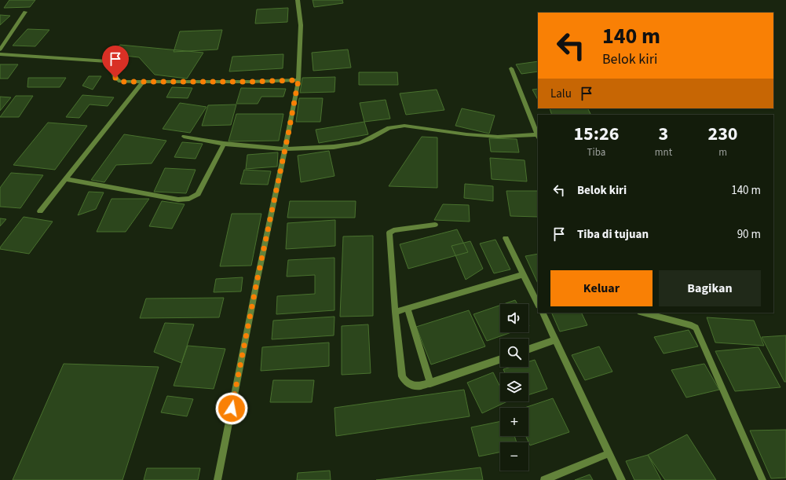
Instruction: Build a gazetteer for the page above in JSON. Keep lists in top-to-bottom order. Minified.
{"page":{"turn":["140 m","Belok kiri"],"then":"Lalu","eta":["15:26","Tiba","3","mnt","230","m"],"list":[{"name":"Belok kiri","value":"140 m"},{"name":"Tiba di tujuan","value":"90 m"}],"buttons":["Keluar","Bagikan"],"map_buttons":["+","−"]}}
